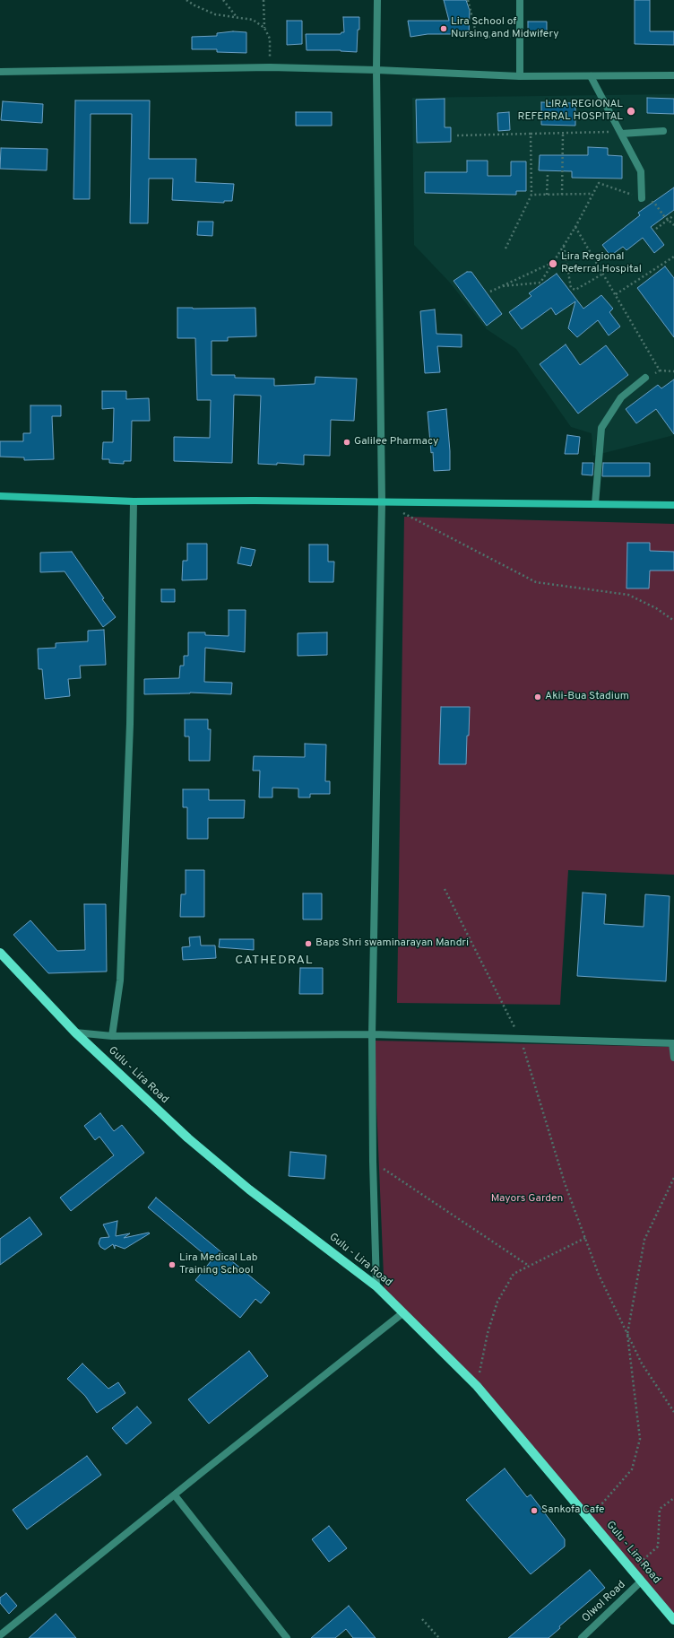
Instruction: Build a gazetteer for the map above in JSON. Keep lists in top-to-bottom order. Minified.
{"streets":{"main road":["Gulu - Lira Road"],"street":["Olwol Road"]},"crossings":[["Gulu - Lira Road","Olwol Road"]],"districts":["CATHEDRAL"],"parks":["Mayors Garden"],"places":["Lira School of Nursing and Midwifery","LIRA REGIONAL REFERRAL HOSPITAL","Lira Regional Referral Hospital","Galilee Pharmacy","Akii-Bua Stadium","Baps Shri swaminarayan Mandri","Lira Medical Lab Training School","Sankofa Cafe"]}
